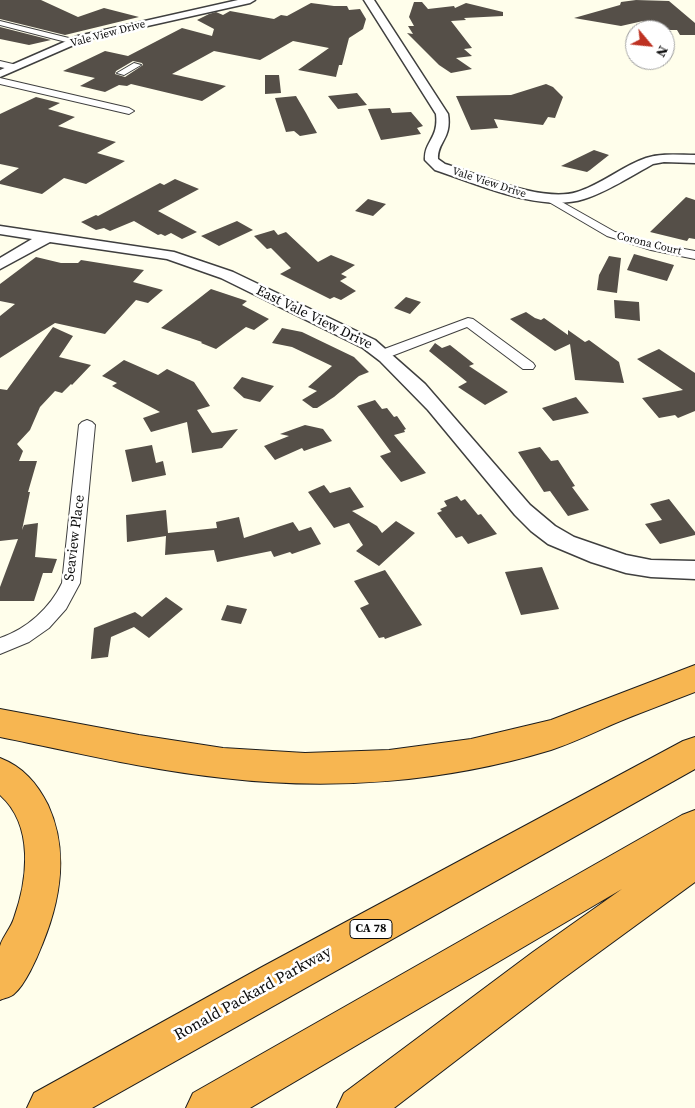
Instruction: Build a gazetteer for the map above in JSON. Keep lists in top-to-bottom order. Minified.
{"streets":{"highway":["CA 78","Ronald Packard Parkway"],"street":["Vale View Drive","Corona Court","East Vale View Drive","Seaview Place"]},"crossings":[["Vale View Drive","Corona Court"]],"north":"bottom right"}
